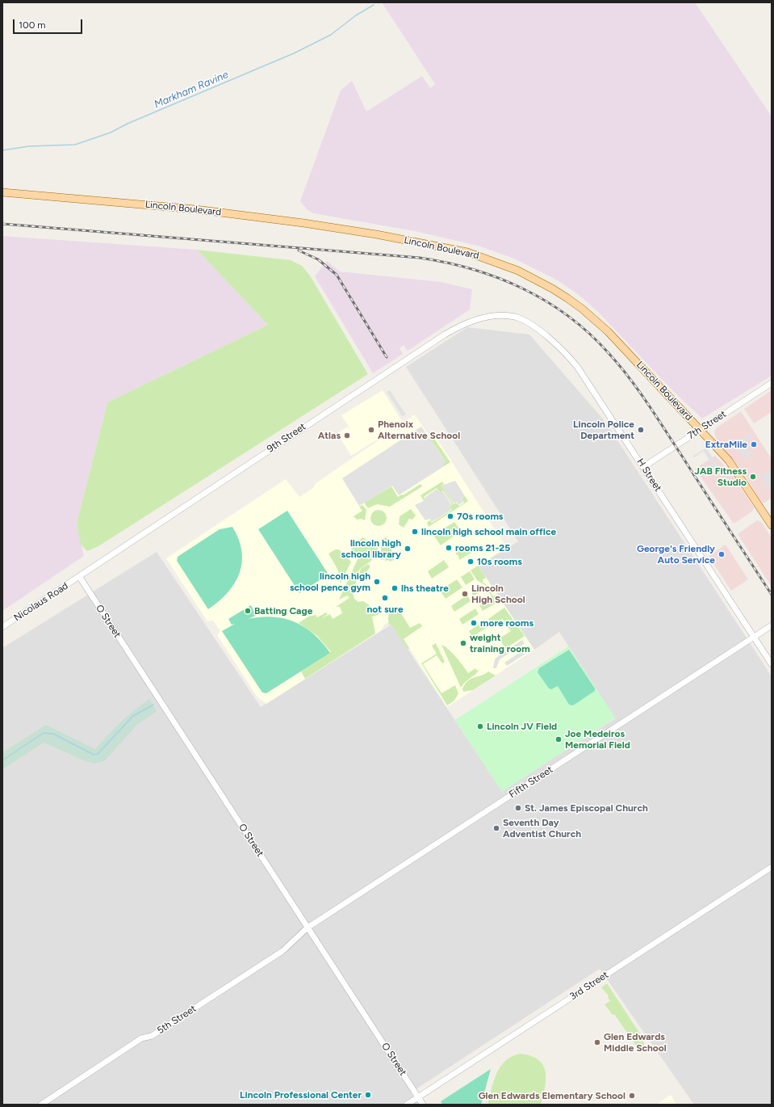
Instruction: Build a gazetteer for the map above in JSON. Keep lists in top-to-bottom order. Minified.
{"streets":{"main road":["Lincoln Boulevard"],"street":["7th Street","9th Street","H Street","Nicolaus Road","O Street","Fifth Street","3rd Street","5th Street"]},"crossings":[["Lincoln Boulevard","7th Street"],["7th Street","H Street"],["9th Street","H Street"],["9th Street","Nicolaus Road"],["9th Street","O Street"],["H Street","Fifth Street"],["Nicolaus Road","O Street"],["O Street","Fifth Street"],["O Street","3rd Street"],["O Street","5th Street"],["Fifth Street","5th Street"]],"water":["Markham Ravine"],"places":["Phenoix Alternative School","Lincoln Police Department","Atlas","ExtraMile","JAB Fitness Studio","70s rooms","lincoln high school main office","rooms 21-25","lincoln high school library","George's Friendly Auto Service","10s rooms","lincoln high school pence gym","lhs theatre","Lincoln High School","not sure","Batting Cage","more rooms","weight training room","Lincoln JV Field","Joe Medeiros Memorial Field","St. James Episcopal Church","Seventh Day Adventist Church","Glen Edwards Middle School","Lincoln Professional Center","Glen Edwards Elementary School"],"scale_bar":"100 m"}
